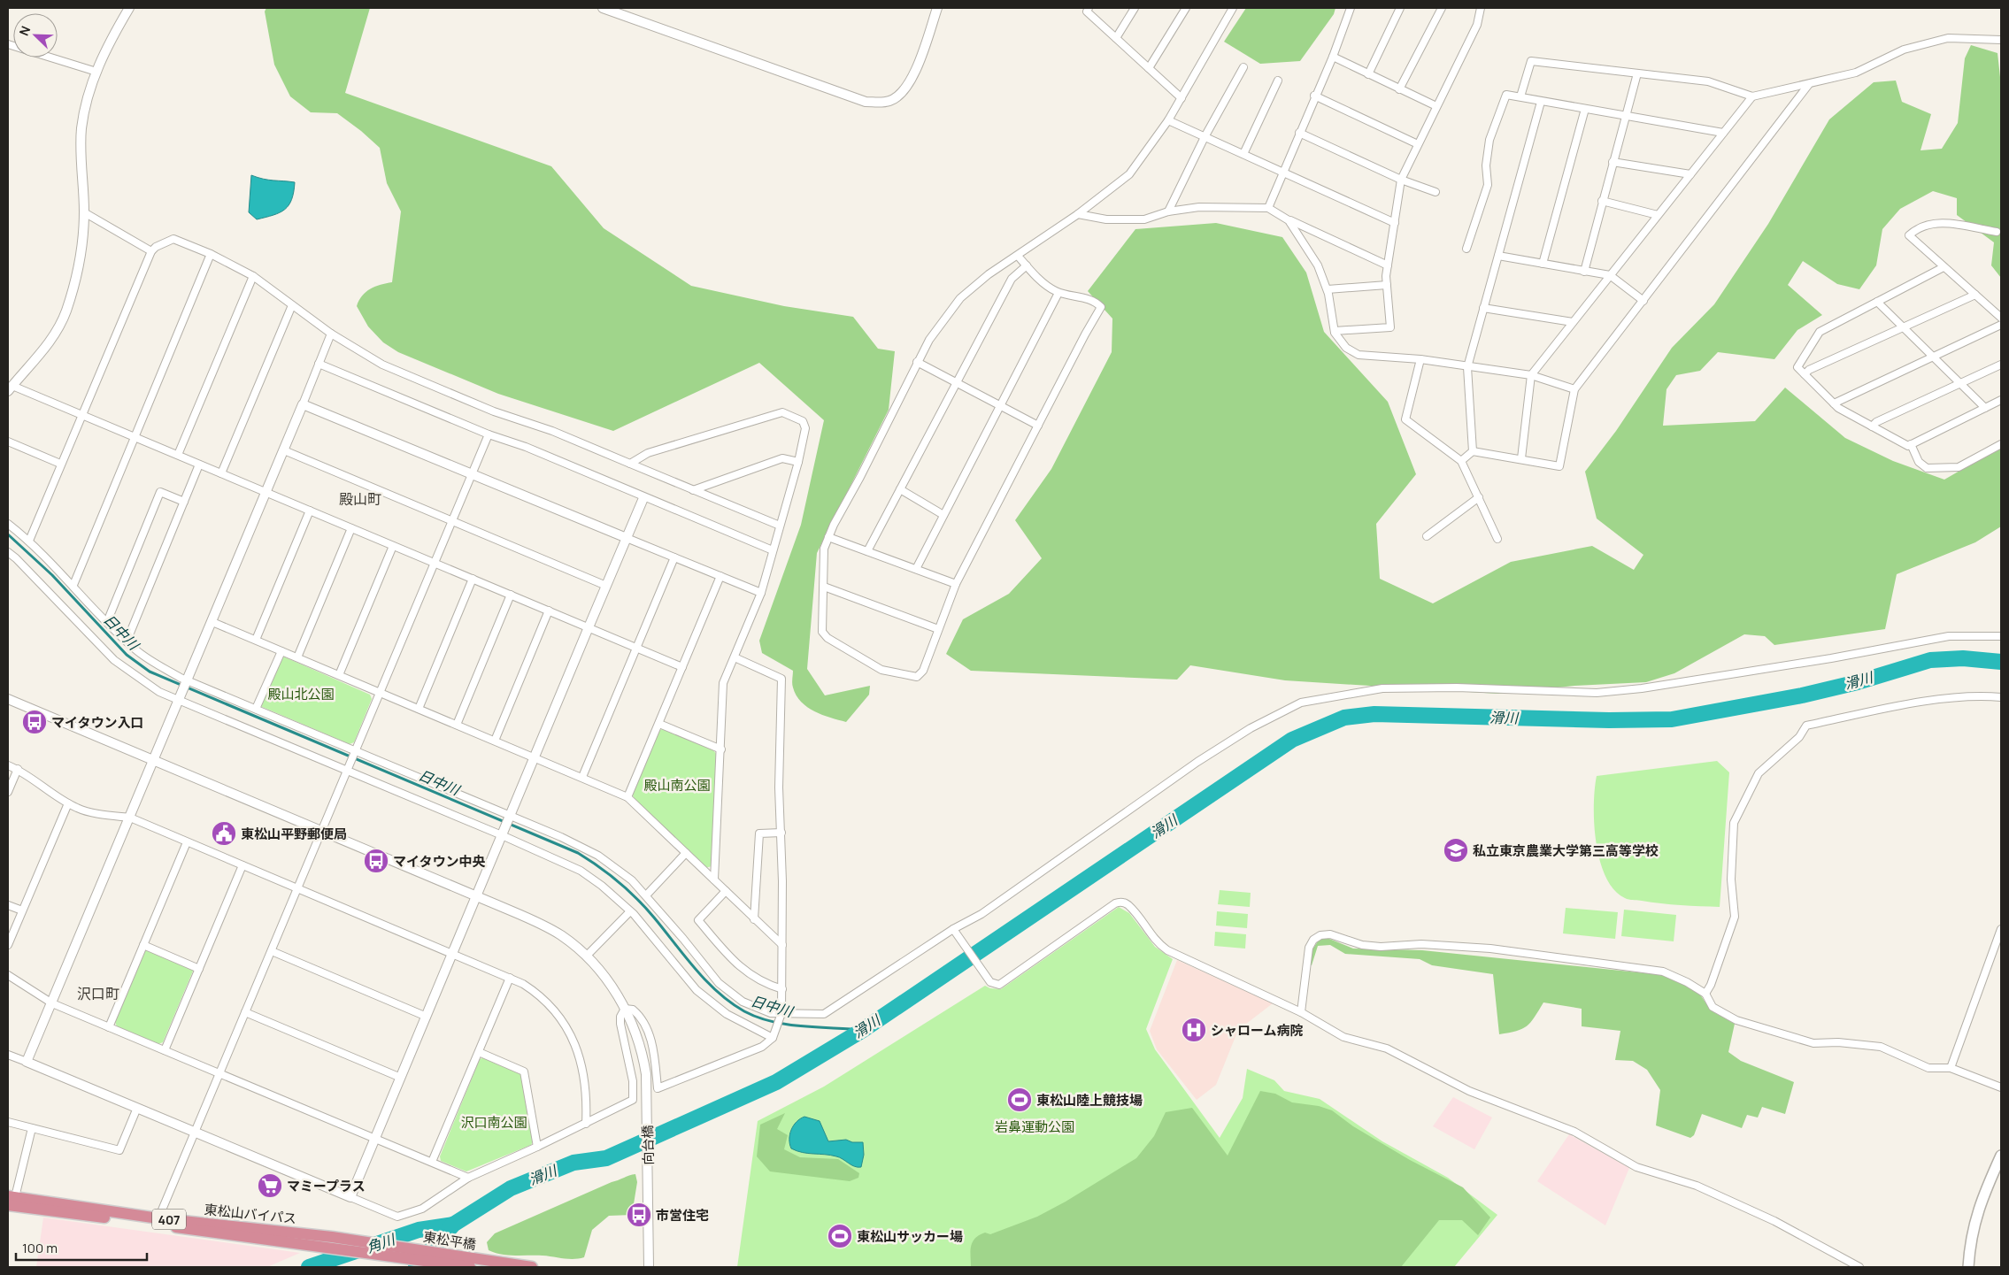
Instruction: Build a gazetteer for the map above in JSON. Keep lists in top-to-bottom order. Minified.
{"streets":{"highway":["東松山バイパス","407","東松平橋"],"street":["向台橋"]},"crossings":[["東松山バイパス","東松平橋"]],"districts":["殿山町","沢口町"],"water":["日中川","滑川","角川"],"parks":["殿山北公園","殿山南公園","沢口南公園","岩鼻運動公園"],"places":{"bus stop":["マイタウン入口","マイタウン中央","市営住宅"],"public building":["東松山平野郵便局"],"school or university":["私立東京農業大学第三高等学校"],"hospital":["シャローム病院"],"sports":["東松山陸上競技場","東松山サッカー場"],"supermarket":["マミープラス"]},"scale_bar":"100 m","north":"top left"}
